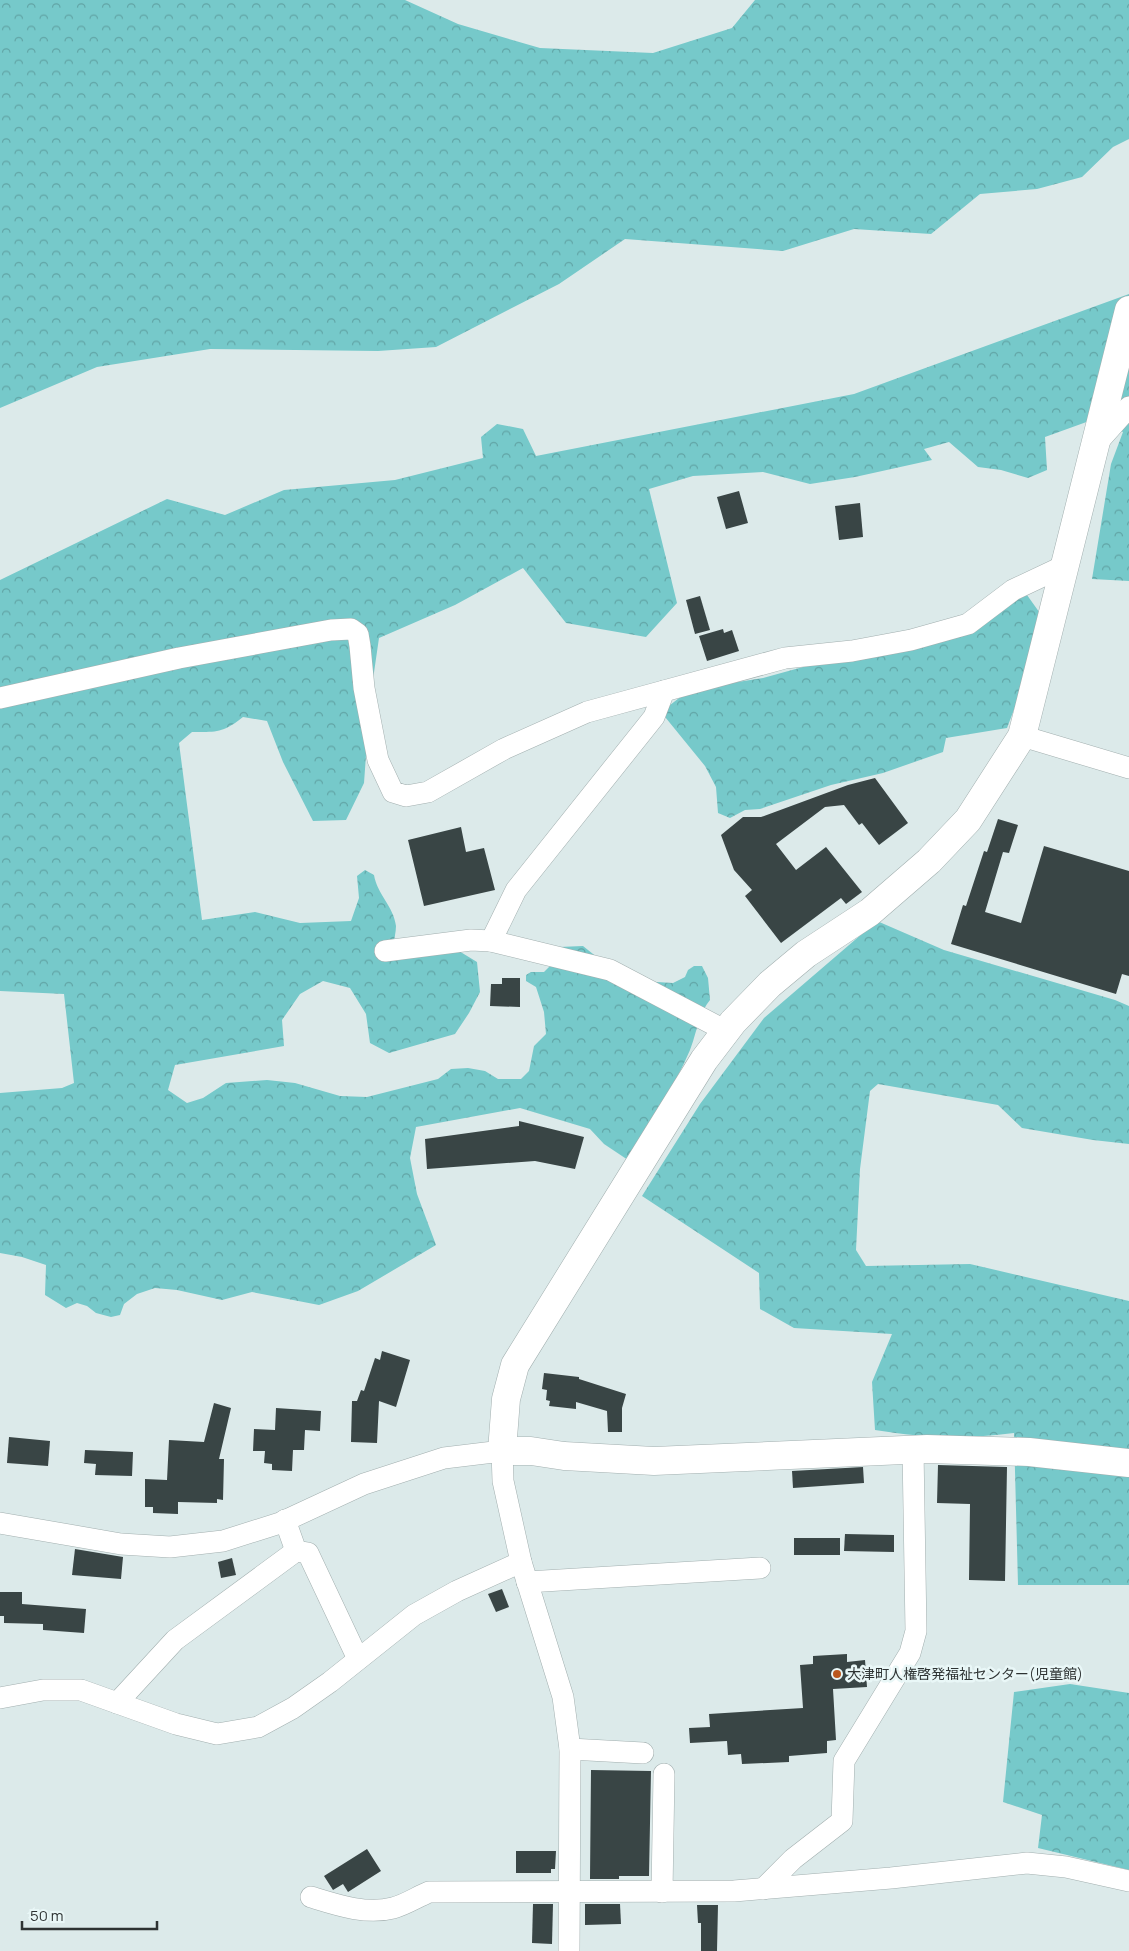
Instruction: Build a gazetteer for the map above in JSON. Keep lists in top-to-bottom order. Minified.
{"places":["大津町人権啓発福祉センター(児童館)"],"scale_bar":"50 m"}
